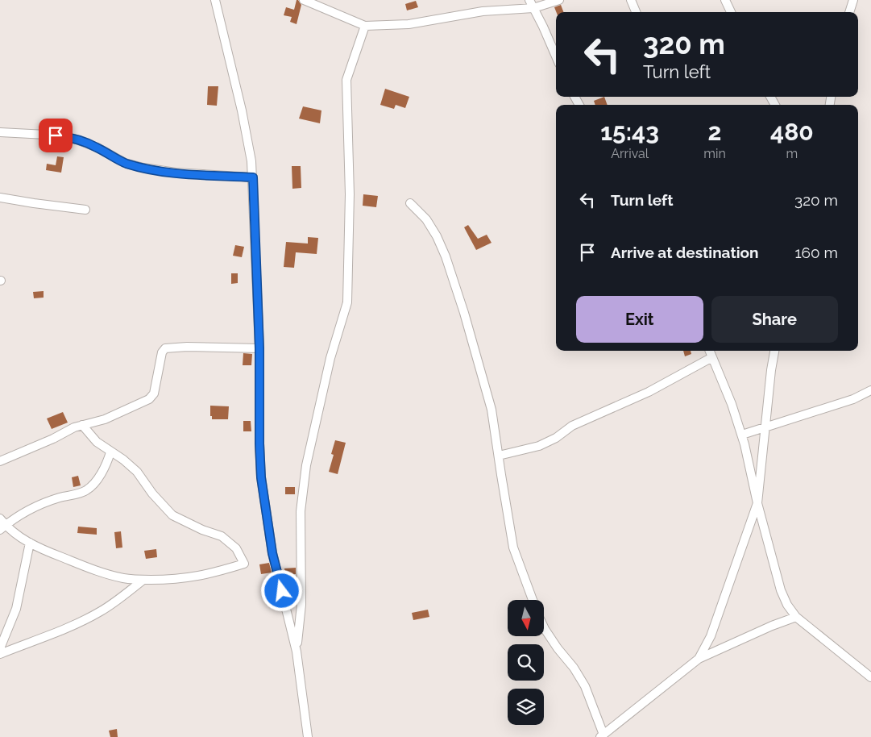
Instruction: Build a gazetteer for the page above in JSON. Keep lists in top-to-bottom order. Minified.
{"north":"bottom","page":{"turn":["320 m","Turn left"],"eta":["15:43","Arrival","2","min","480","m"],"list":[{"name":"Turn left","value":"320 m"},{"name":"Arrive at destination","value":"160 m"}],"buttons":["Exit","Share"]}}
